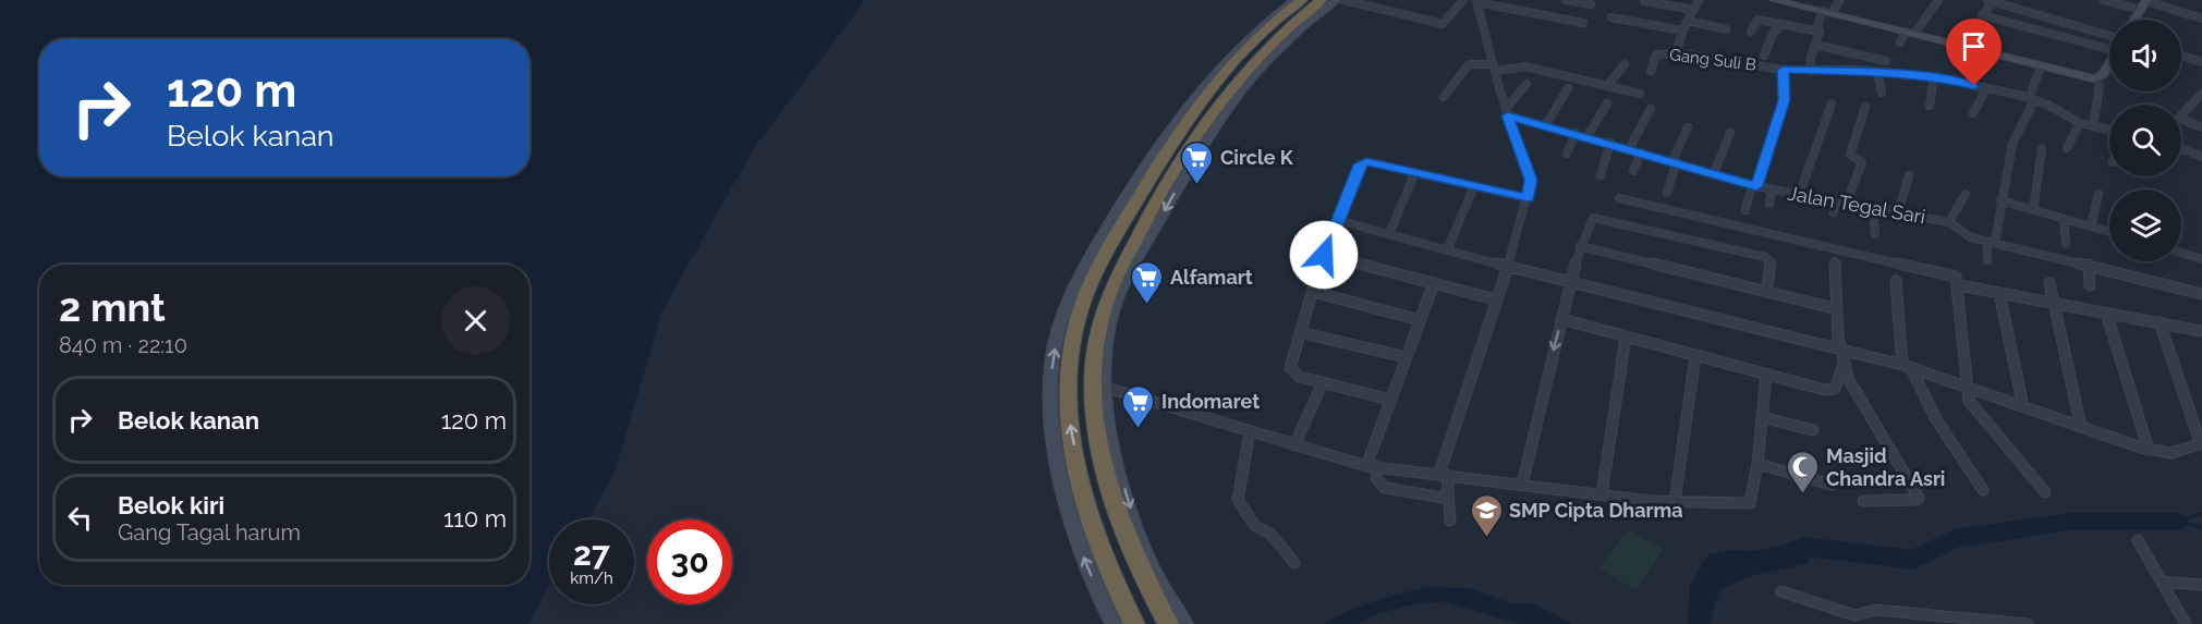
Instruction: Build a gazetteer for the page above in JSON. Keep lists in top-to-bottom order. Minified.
{"streets":{"street":["Gang Suli B","Jalan Tegal Sari"]},"places":{"supermarket":["Circle K","Alfamart","Indomaret"],"mosque":["Masjid Chandra Asri"],"school or university":["SMP Cipta Dharma"]},"page":{"turn":["120 m","Belok kanan"],"heading":["2 mnt","840 m · 22:10"],"list":[{"name":"Belok kanan","value":"120 m"},{"name":"Belok kiri","note":"Gang Tagal harum","value":"110 m"}],"speed":"27 km/h","limit":"30"}}
